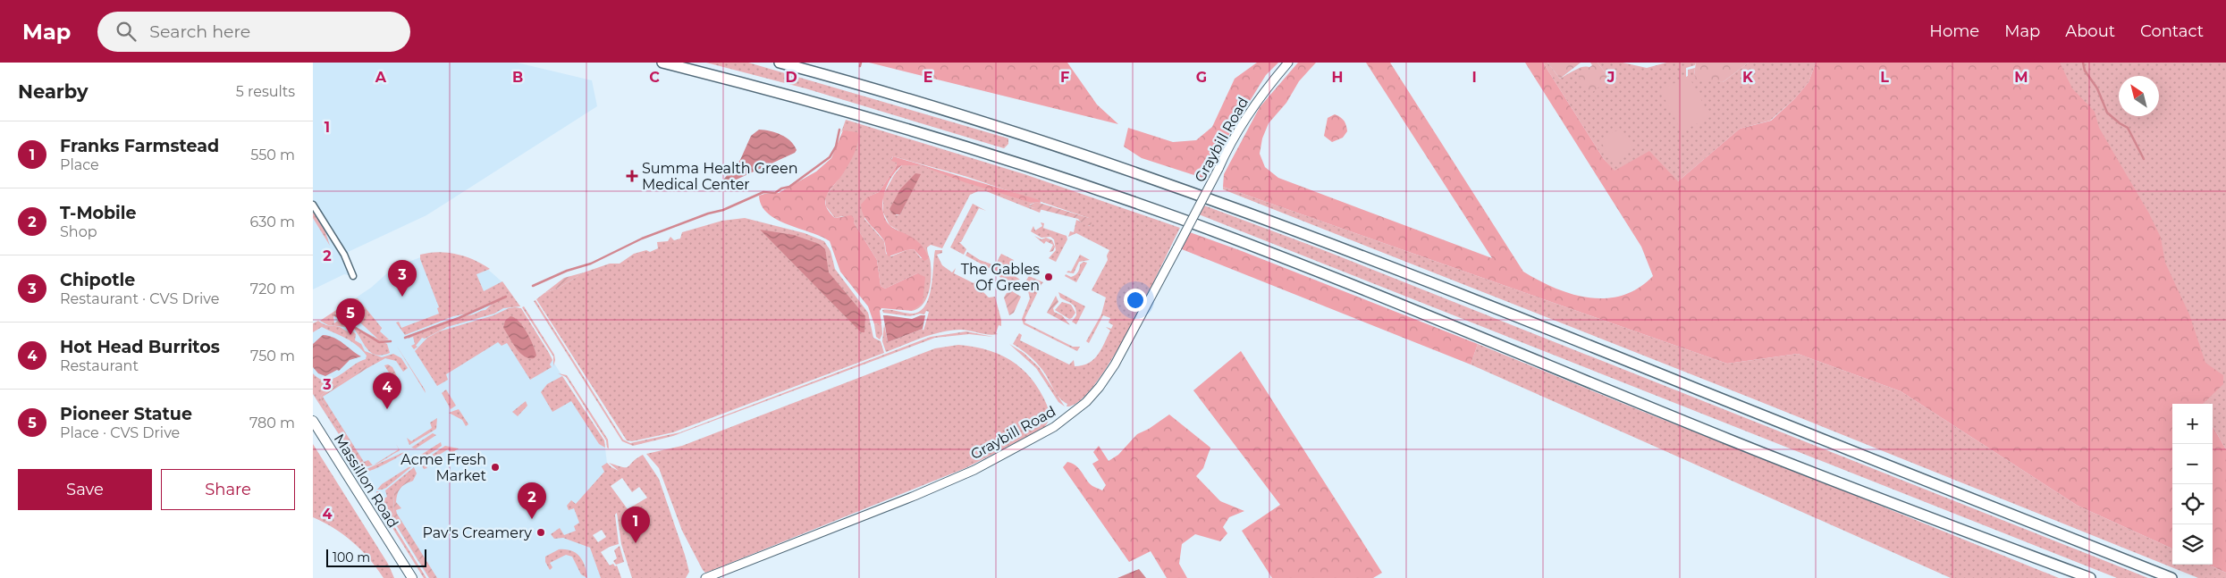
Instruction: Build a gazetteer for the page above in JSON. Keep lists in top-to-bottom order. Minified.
{"streets":{"main road":["Massillon Road"],"street":["Graybill Road"]},"places":{"health":["Summa Health Green Medical Center"],"other":["The Gables Of Green","Acme Fresh Market","Pav's Creamery"]},"scale_bar":"100 m","north":"top left","page":{"header":"Map","search":"Search here","nav":["Home","Map","About","Contact"],"heading":["Nearby","5 results"],"list":[{"mark":"1","name":"Franks Farmstead","note":"Place","value":"550 m"},{"mark":"2","name":"T-Mobile","note":"Shop","value":"630 m"},{"mark":"3","name":"Chipotle","note":"Restaurant · CVS Drive","value":"720 m"},{"mark":"4","name":"Hot Head Burritos","note":"Restaurant","value":"750 m"},{"mark":"5","name":"Pioneer Statue","note":"Place · CVS Drive","value":"780 m"}],"pins":["3","5","4","2","1"],"map_buttons":["+","−"],"buttons":["Save","Share"],"scale":"100 m"},"grid":{"columns":["A","B","C","D","E","F","G","H","I","J","K","L","M"],"rows":["1","2","3","4"]}}
